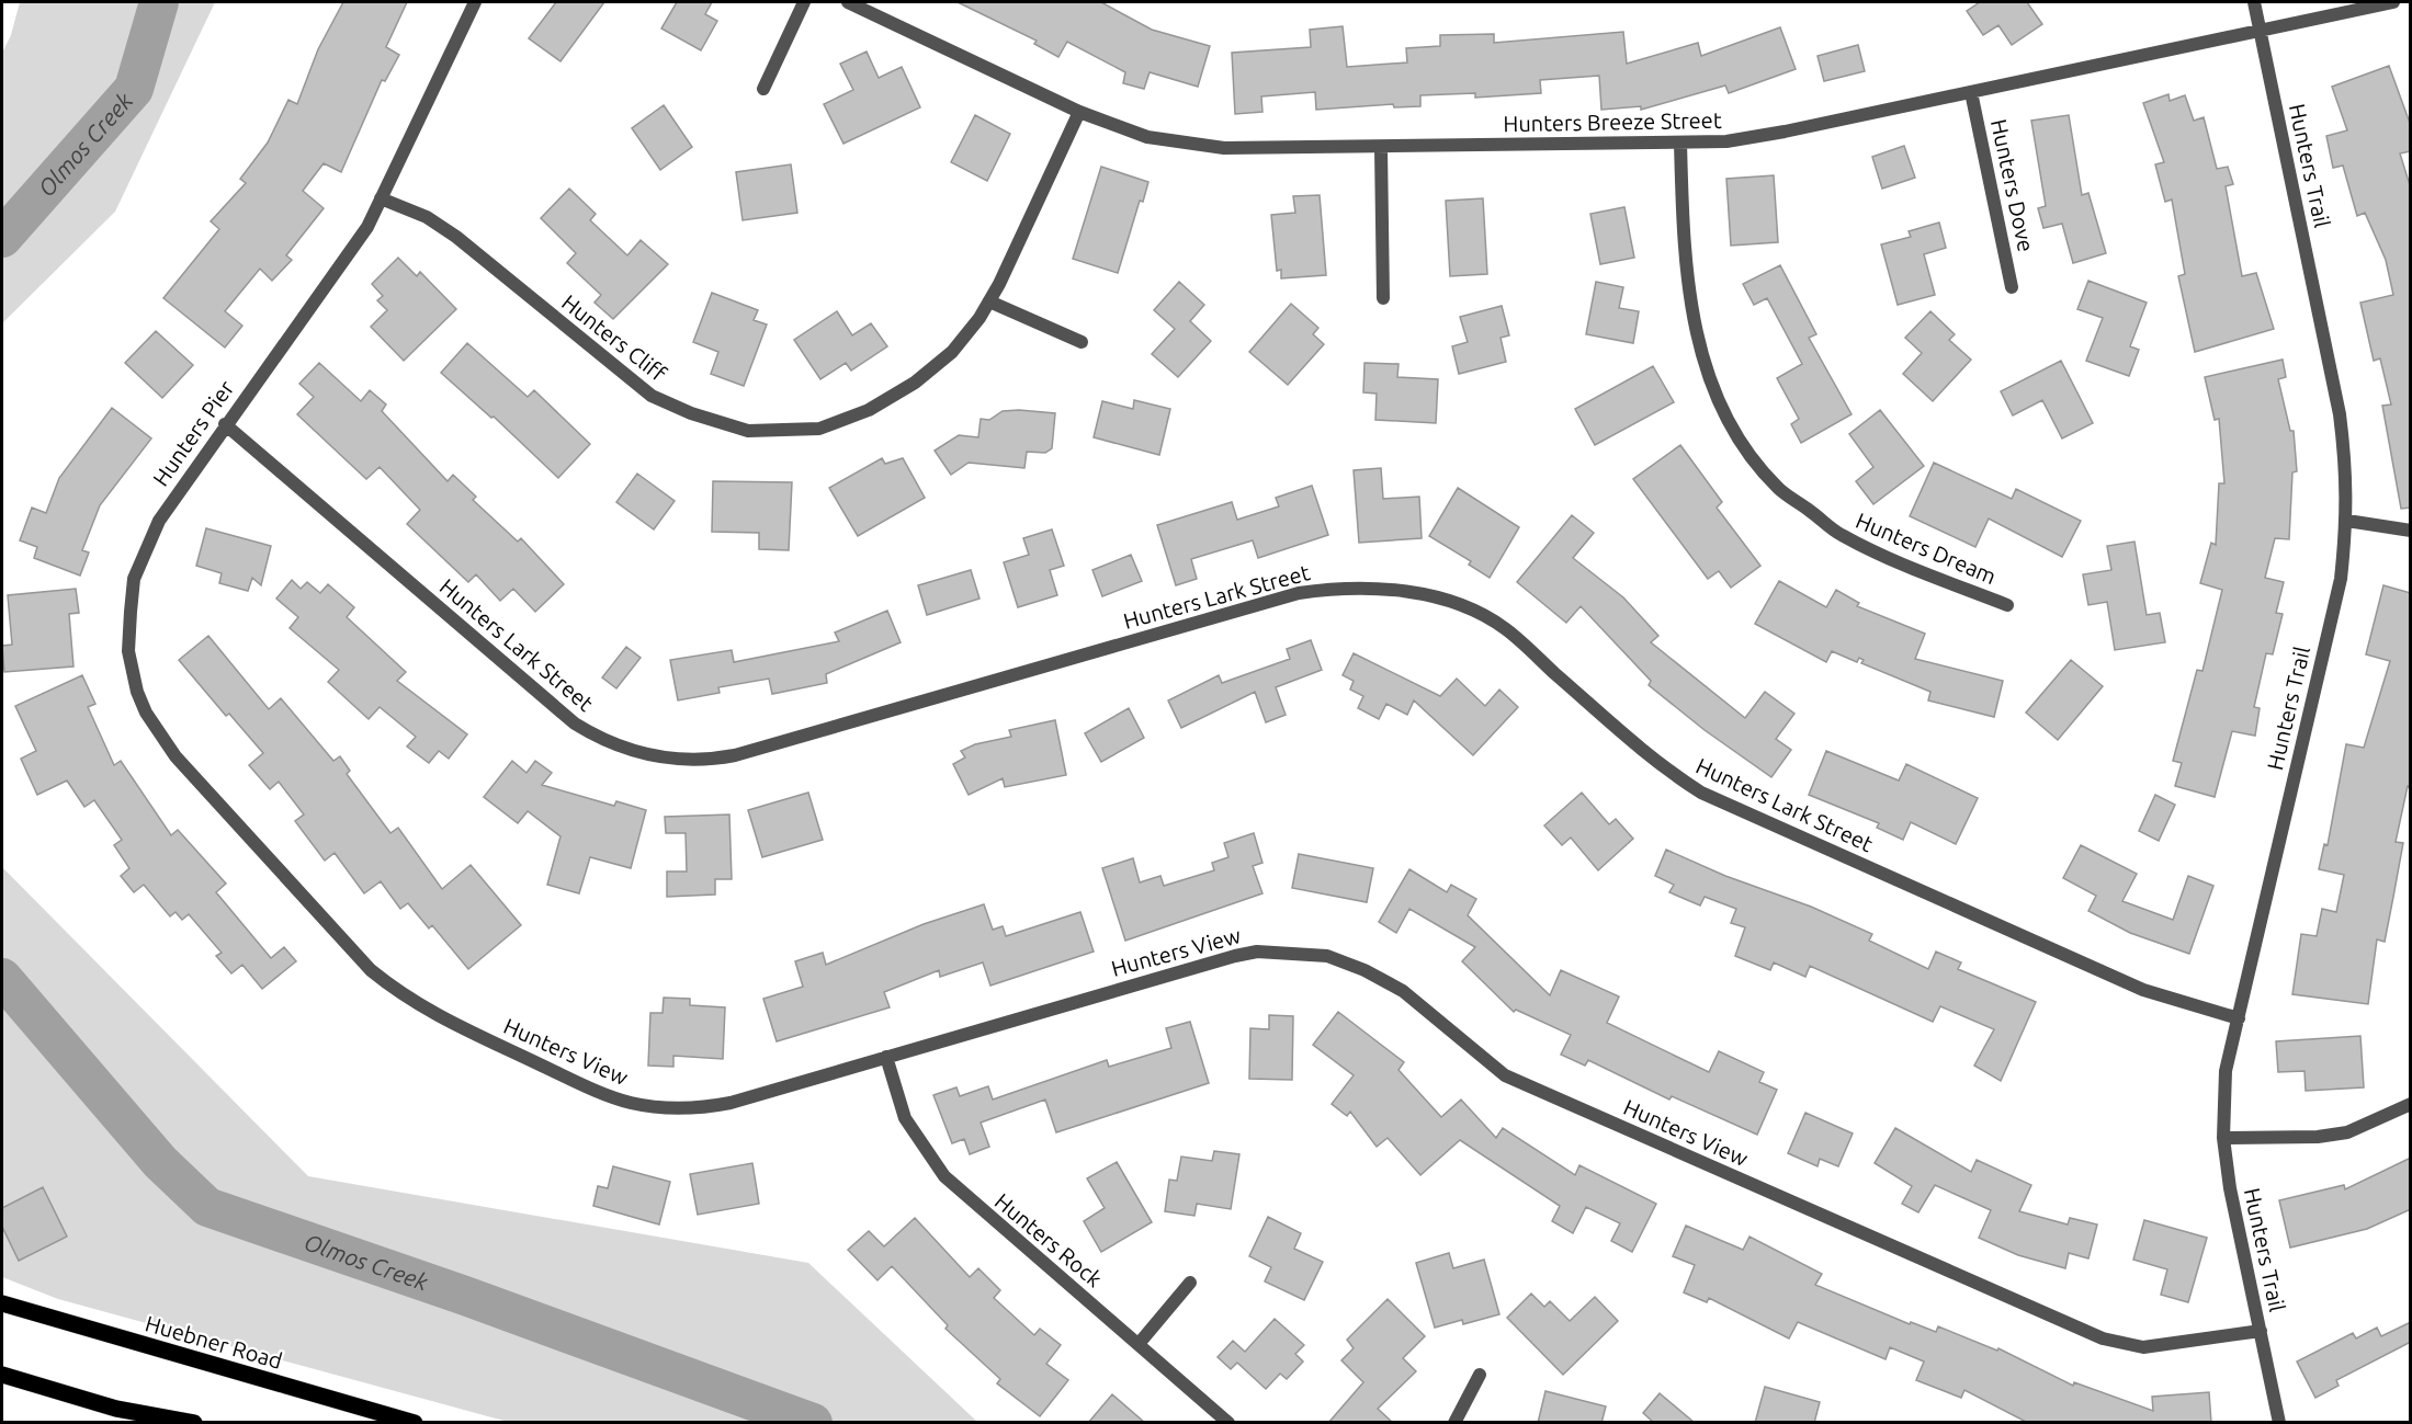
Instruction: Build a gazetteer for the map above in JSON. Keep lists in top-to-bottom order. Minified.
{"streets":{"main road":["Huebner Road"],"street":["Hunters Breeze Street","Hunters Trail","Hunters Dove","Hunters Cliff","Hunters Pier","Hunters Dream","Hunters Lark Street","Hunters View","Hunters Rock"]},"crossings":[["Hunters Breeze Street","Hunters Trail"],["Hunters Breeze Street","Hunters Dove"],["Hunters Breeze Street","Hunters Cliff"],["Hunters Breeze Street","Hunters Dream"],["Hunters Trail","Hunters Lark Street"],["Hunters Trail","Hunters View"],["Hunters Cliff","Hunters Pier"],["Hunters Pier","Hunters Lark Street"],["Hunters Pier","Hunters View"],["Hunters View","Hunters Rock"]],"water":["Olmos Creek"]}
